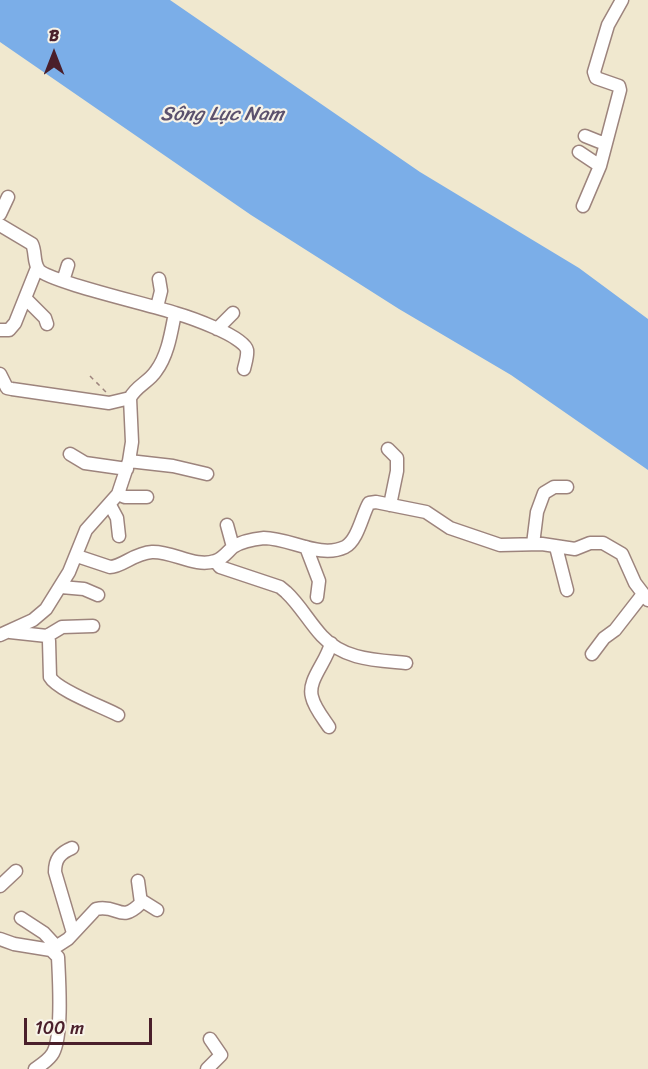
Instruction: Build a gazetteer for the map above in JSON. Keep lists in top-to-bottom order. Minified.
{"water":["Sông Lục Nam"],"scale_bar":"100 m","north":"top"}
